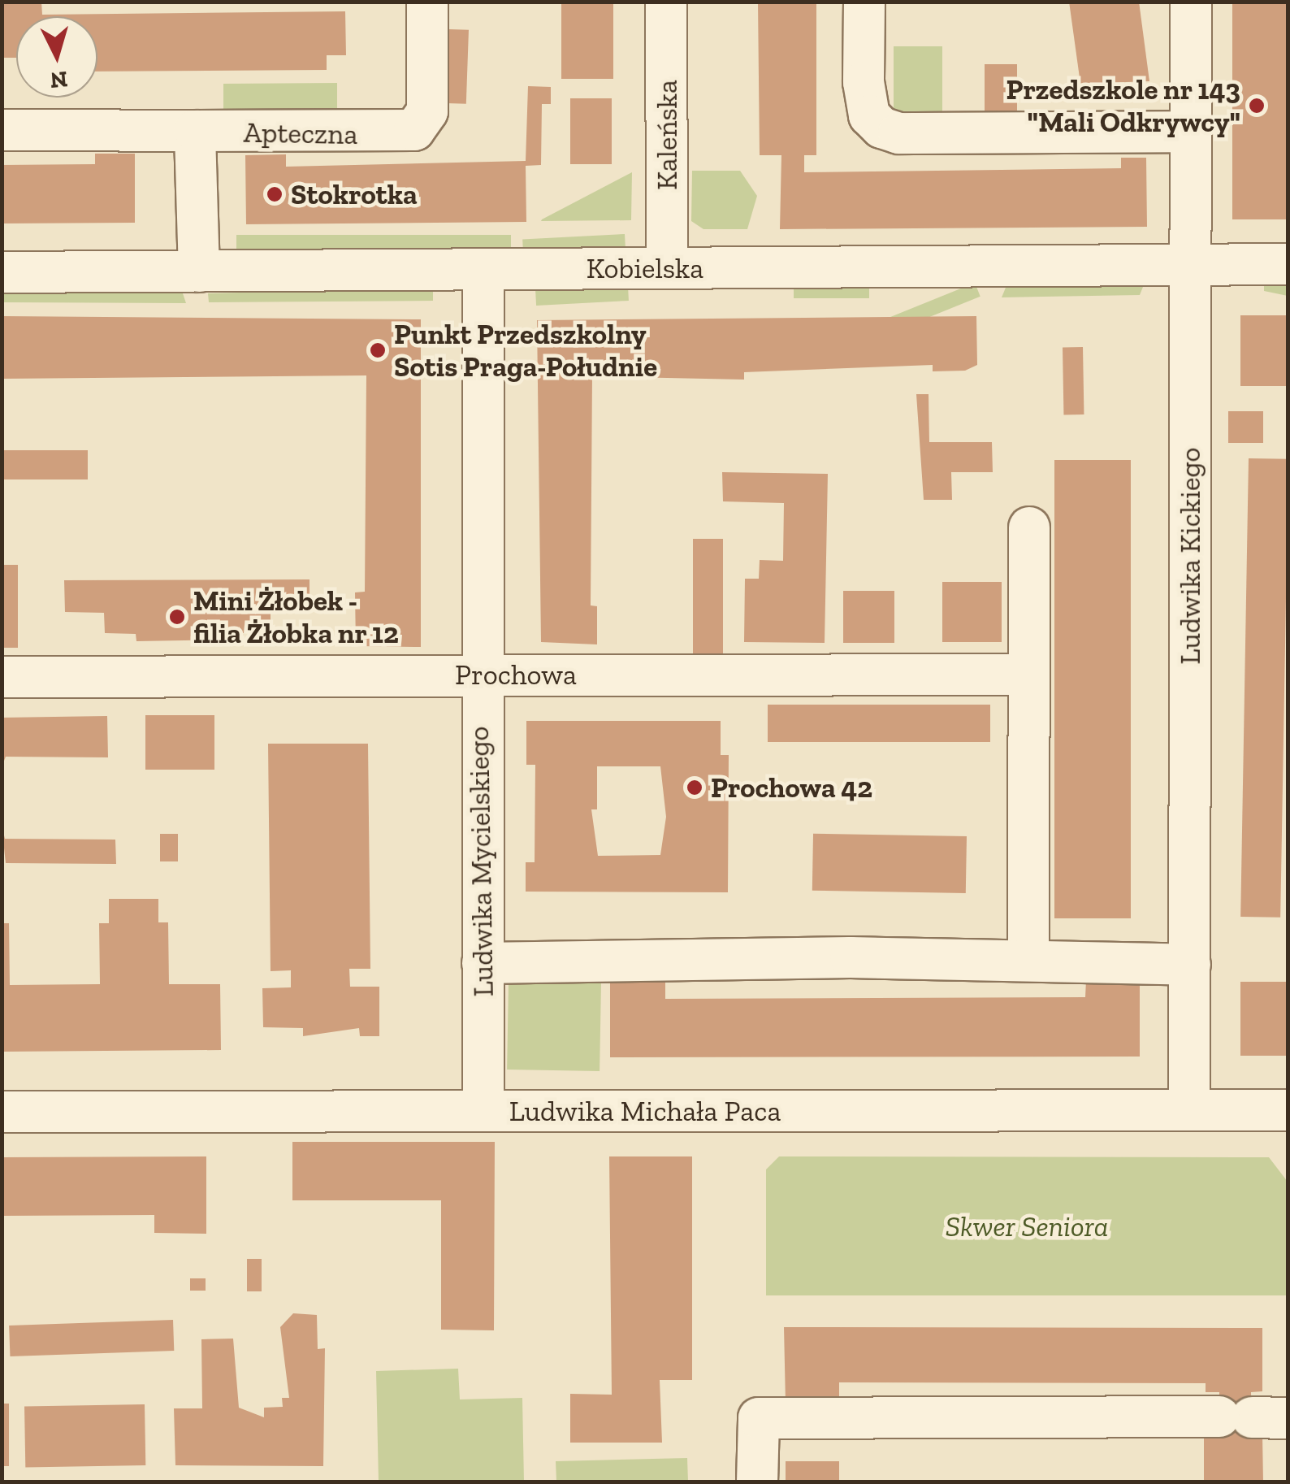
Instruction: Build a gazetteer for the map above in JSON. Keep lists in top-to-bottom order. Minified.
{"streets":{"street":["Apteczna","Kaleńska","Kobielska","Ludwika Kickiego","Prochowa","Ludwika Mycielskiego","Ludwika Michała Paca"]},"crossings":[["Kaleńska","Kobielska"],["Kobielska","Ludwika Kickiego"],["Kobielska","Ludwika Mycielskiego"],["Ludwika Kickiego","Ludwika Michała Paca"],["Prochowa","Ludwika Mycielskiego"],["Ludwika Mycielskiego","Ludwika Michała Paca"]],"parks":["Skwer Seniora"],"places":["Przedszkole nr 143 \"Mali Odkrywcy\"","Stokrotka","Punkt Przedszkolny Sotis Praga-Południe","Mini Żłobek - filia Żłobka nr 12","Prochowa 42"],"north":"bottom"}
